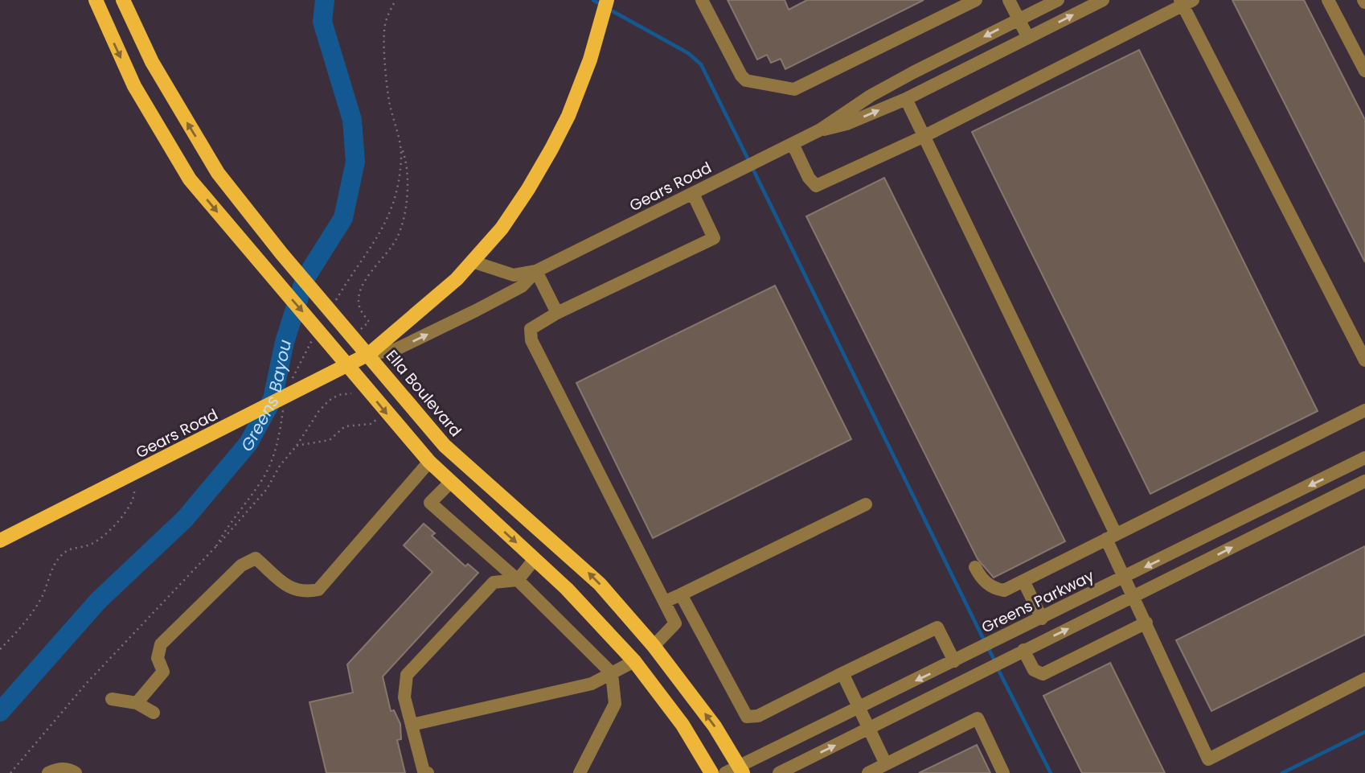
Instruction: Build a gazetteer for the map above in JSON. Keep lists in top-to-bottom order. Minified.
{"streets":{"main road":["Gears Road","Ella Boulevard"],"street":["Greens Parkway"]},"crossings":[["Gears Road","Ella Boulevard"],["Ella Boulevard","Greens Parkway"]],"water":["Greens Bayou"]}
